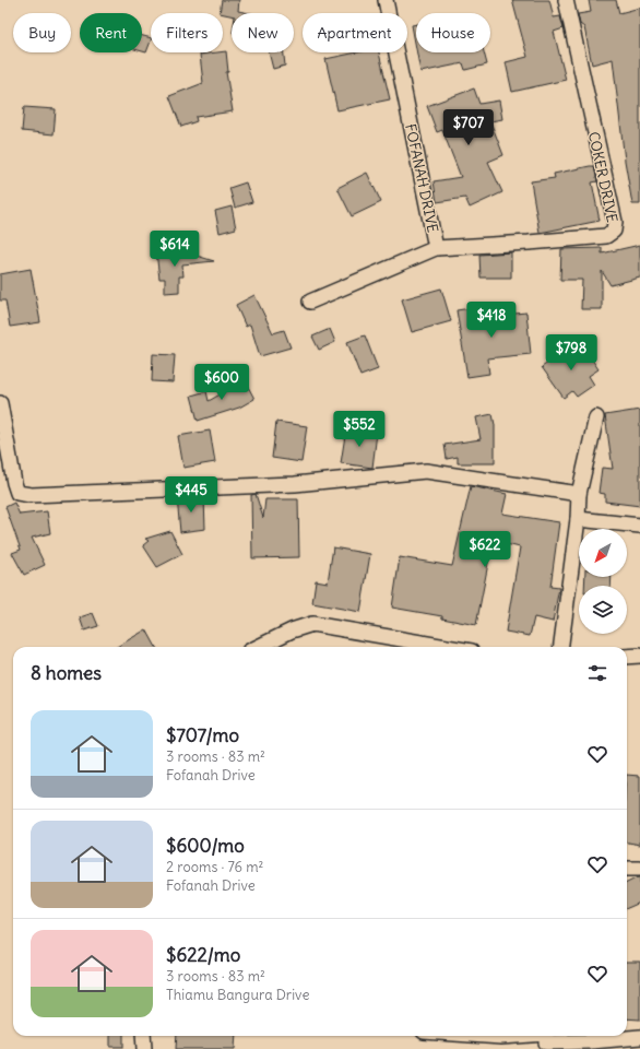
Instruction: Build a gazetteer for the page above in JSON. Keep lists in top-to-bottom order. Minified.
{"streets":{"street":["COKER DRIVE","FOFANAH DRIVE"]},"crossings":[["COKER DRIVE","FOFANAH DRIVE"]],"north":"bottom left","page":{"chip":["Buy","Rent","Filters","New","Apartment","House"],"price":["$707","$614","$418","$798","$600","$552","$445","$622"],"heading":"8 homes","list":[{"name":"$707/mo","note":"3 rooms · 83 m² · Fofanah Drive"},{"name":"$600/mo","note":"2 rooms · 76 m² · Fofanah Drive"},{"name":"$622/mo","note":"3 rooms · 83 m² · Thiamu Bangura Drive"}]}}
